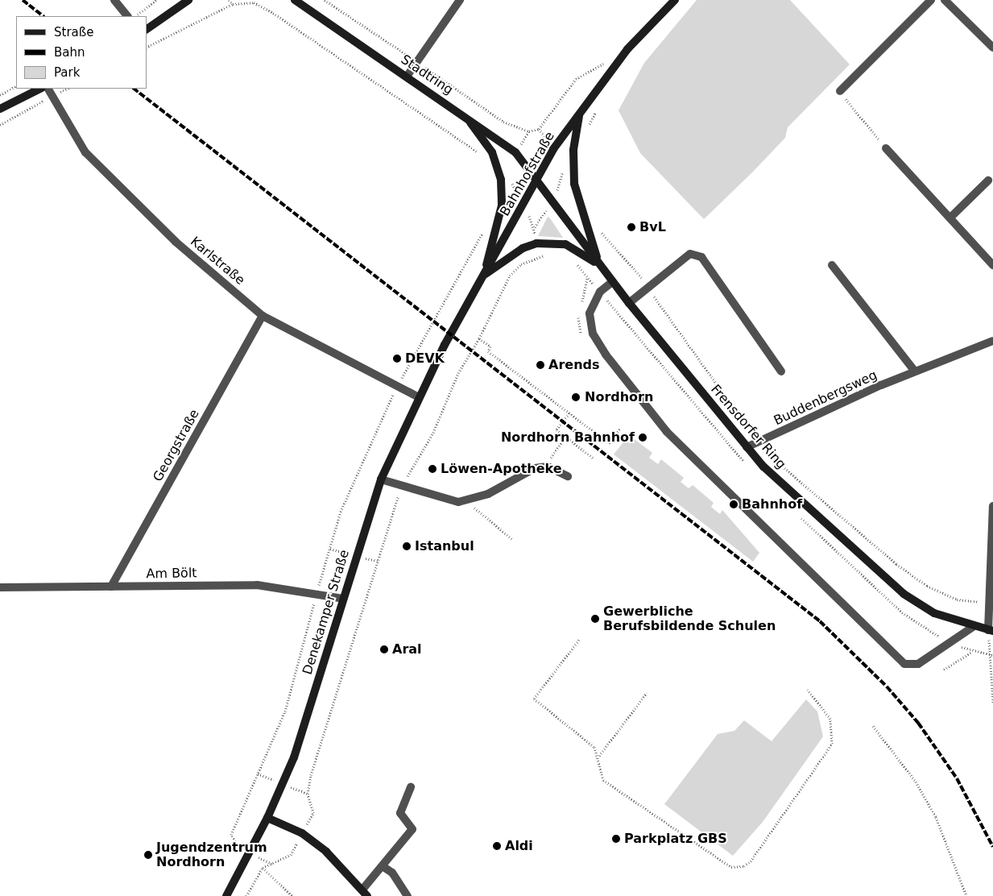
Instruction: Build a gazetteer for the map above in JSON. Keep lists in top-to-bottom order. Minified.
{"streets":{"street":["Stadtring","Bahnhofstraße","Karlstraße","Buddenbergsweg","Frensdorfer Ring","Georgstraße","Am Bölt","Denekamper Straße"]},"crossings":[["Stadtring","Bahnhofstraße"],["Stadtring","Frensdorfer Ring"],["Bahnhofstraße","Frensdorfer Ring"],["Bahnhofstraße","Denekamper Straße"],["Karlstraße","Georgstraße"],["Karlstraße","Denekamper Straße"],["Buddenbergsweg","Frensdorfer Ring"],["Georgstraße","Am Bölt"],["Am Bölt","Denekamper Straße"]],"places":["BvL","DEVK","Arends","Nordhorn","Nordhorn Bahnhof","Löwen-Apotheke","Bahnhof","Istanbul","Gewerbliche Berufsbildende Schulen","Aral","Parkplatz GBS","Aldi","Jugendzentrum Nordhorn"],"legend":["Straße","Bahn","Park"]}
